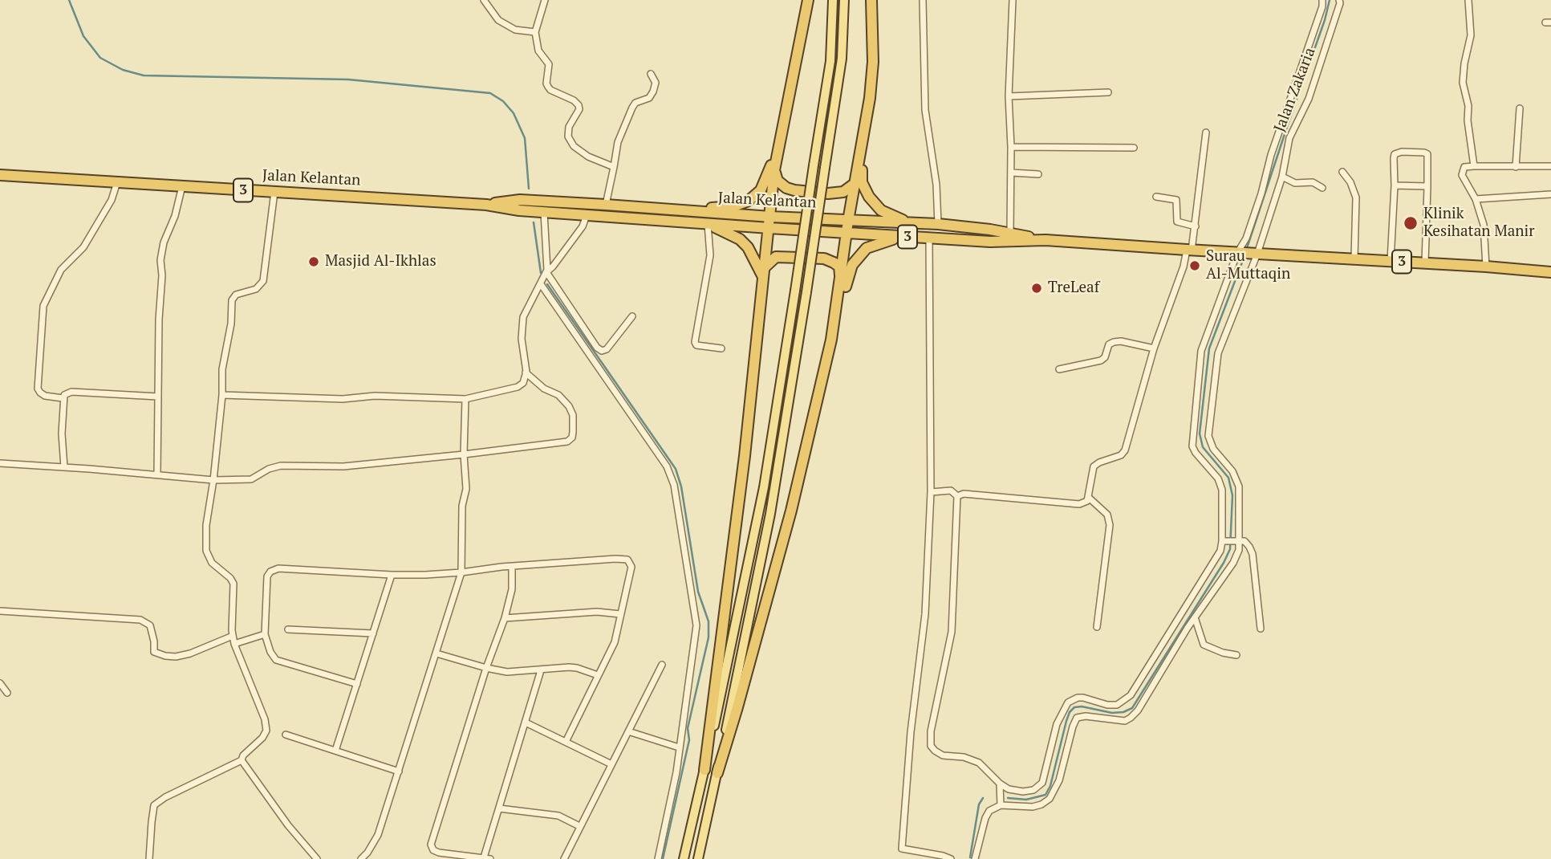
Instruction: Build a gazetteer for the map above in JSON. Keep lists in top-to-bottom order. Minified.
{"streets":{"highway":["Jalan Kelantan","3"],"street":["Jalan Zakaria"]},"crossings":[["Jalan Zakaria","Jalan Kelantan"]],"places":["Klinik Kesihatan Manir","Masjid Al-Ikhlas","Surau Al-Muttaqin","TreLeaf"]}
